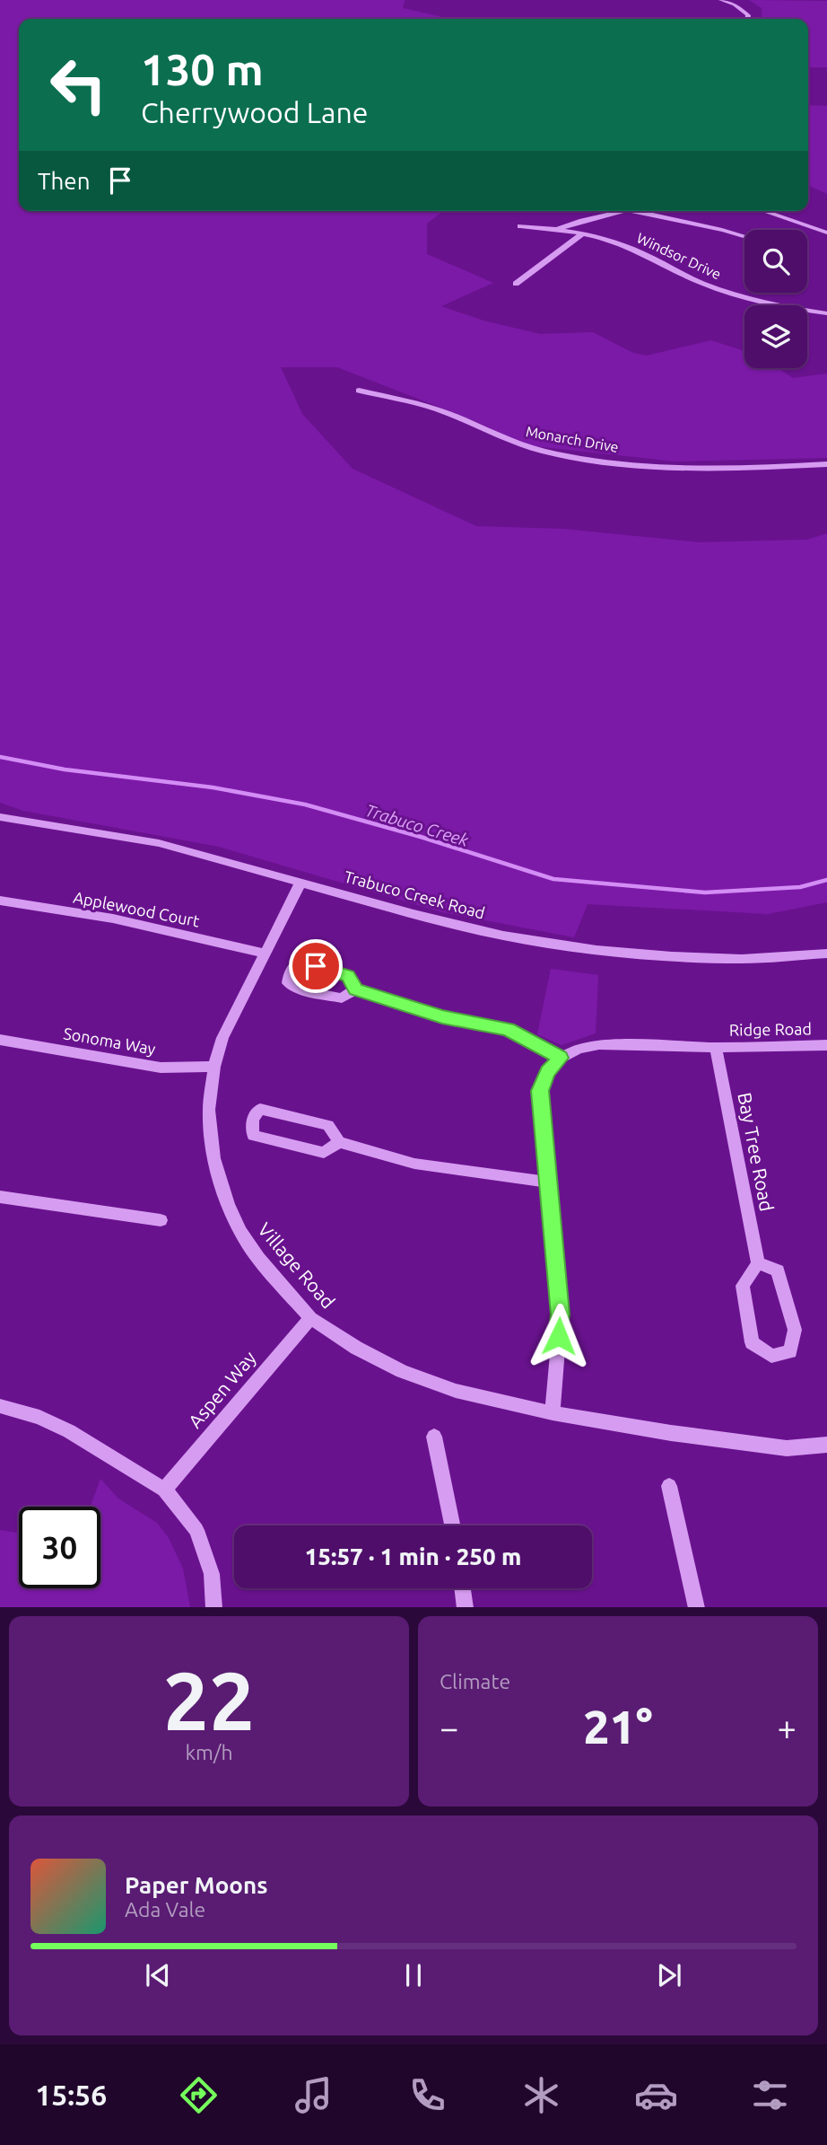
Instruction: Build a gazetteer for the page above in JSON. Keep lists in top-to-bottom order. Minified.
{"streets":{"street":["Windsor Drive","Monarch Drive","Trabuco Creek Road","Applewood Court","Ridge Road","Sonoma Way","Bay Tree Road","Village Road","Aspen Way"]},"crossings":[["Trabuco Creek Road","Village Road"],["Applewood Court","Village Road"],["Ridge Road","Bay Tree Road"],["Sonoma Way","Village Road"],["Village Road","Aspen Way"]],"water":["Trabuco Creek"],"page":{"turn":["130 m","Cherrywood Lane"],"then":"Then","limit":"30","trip":"15:57 · 1 min · 250 m","tile":[["22","km/h"],"Climate"],"heat":["−","21°","+"],"song":["Paper Moons","Ada Vale"],"tabs":"15:56"}}
